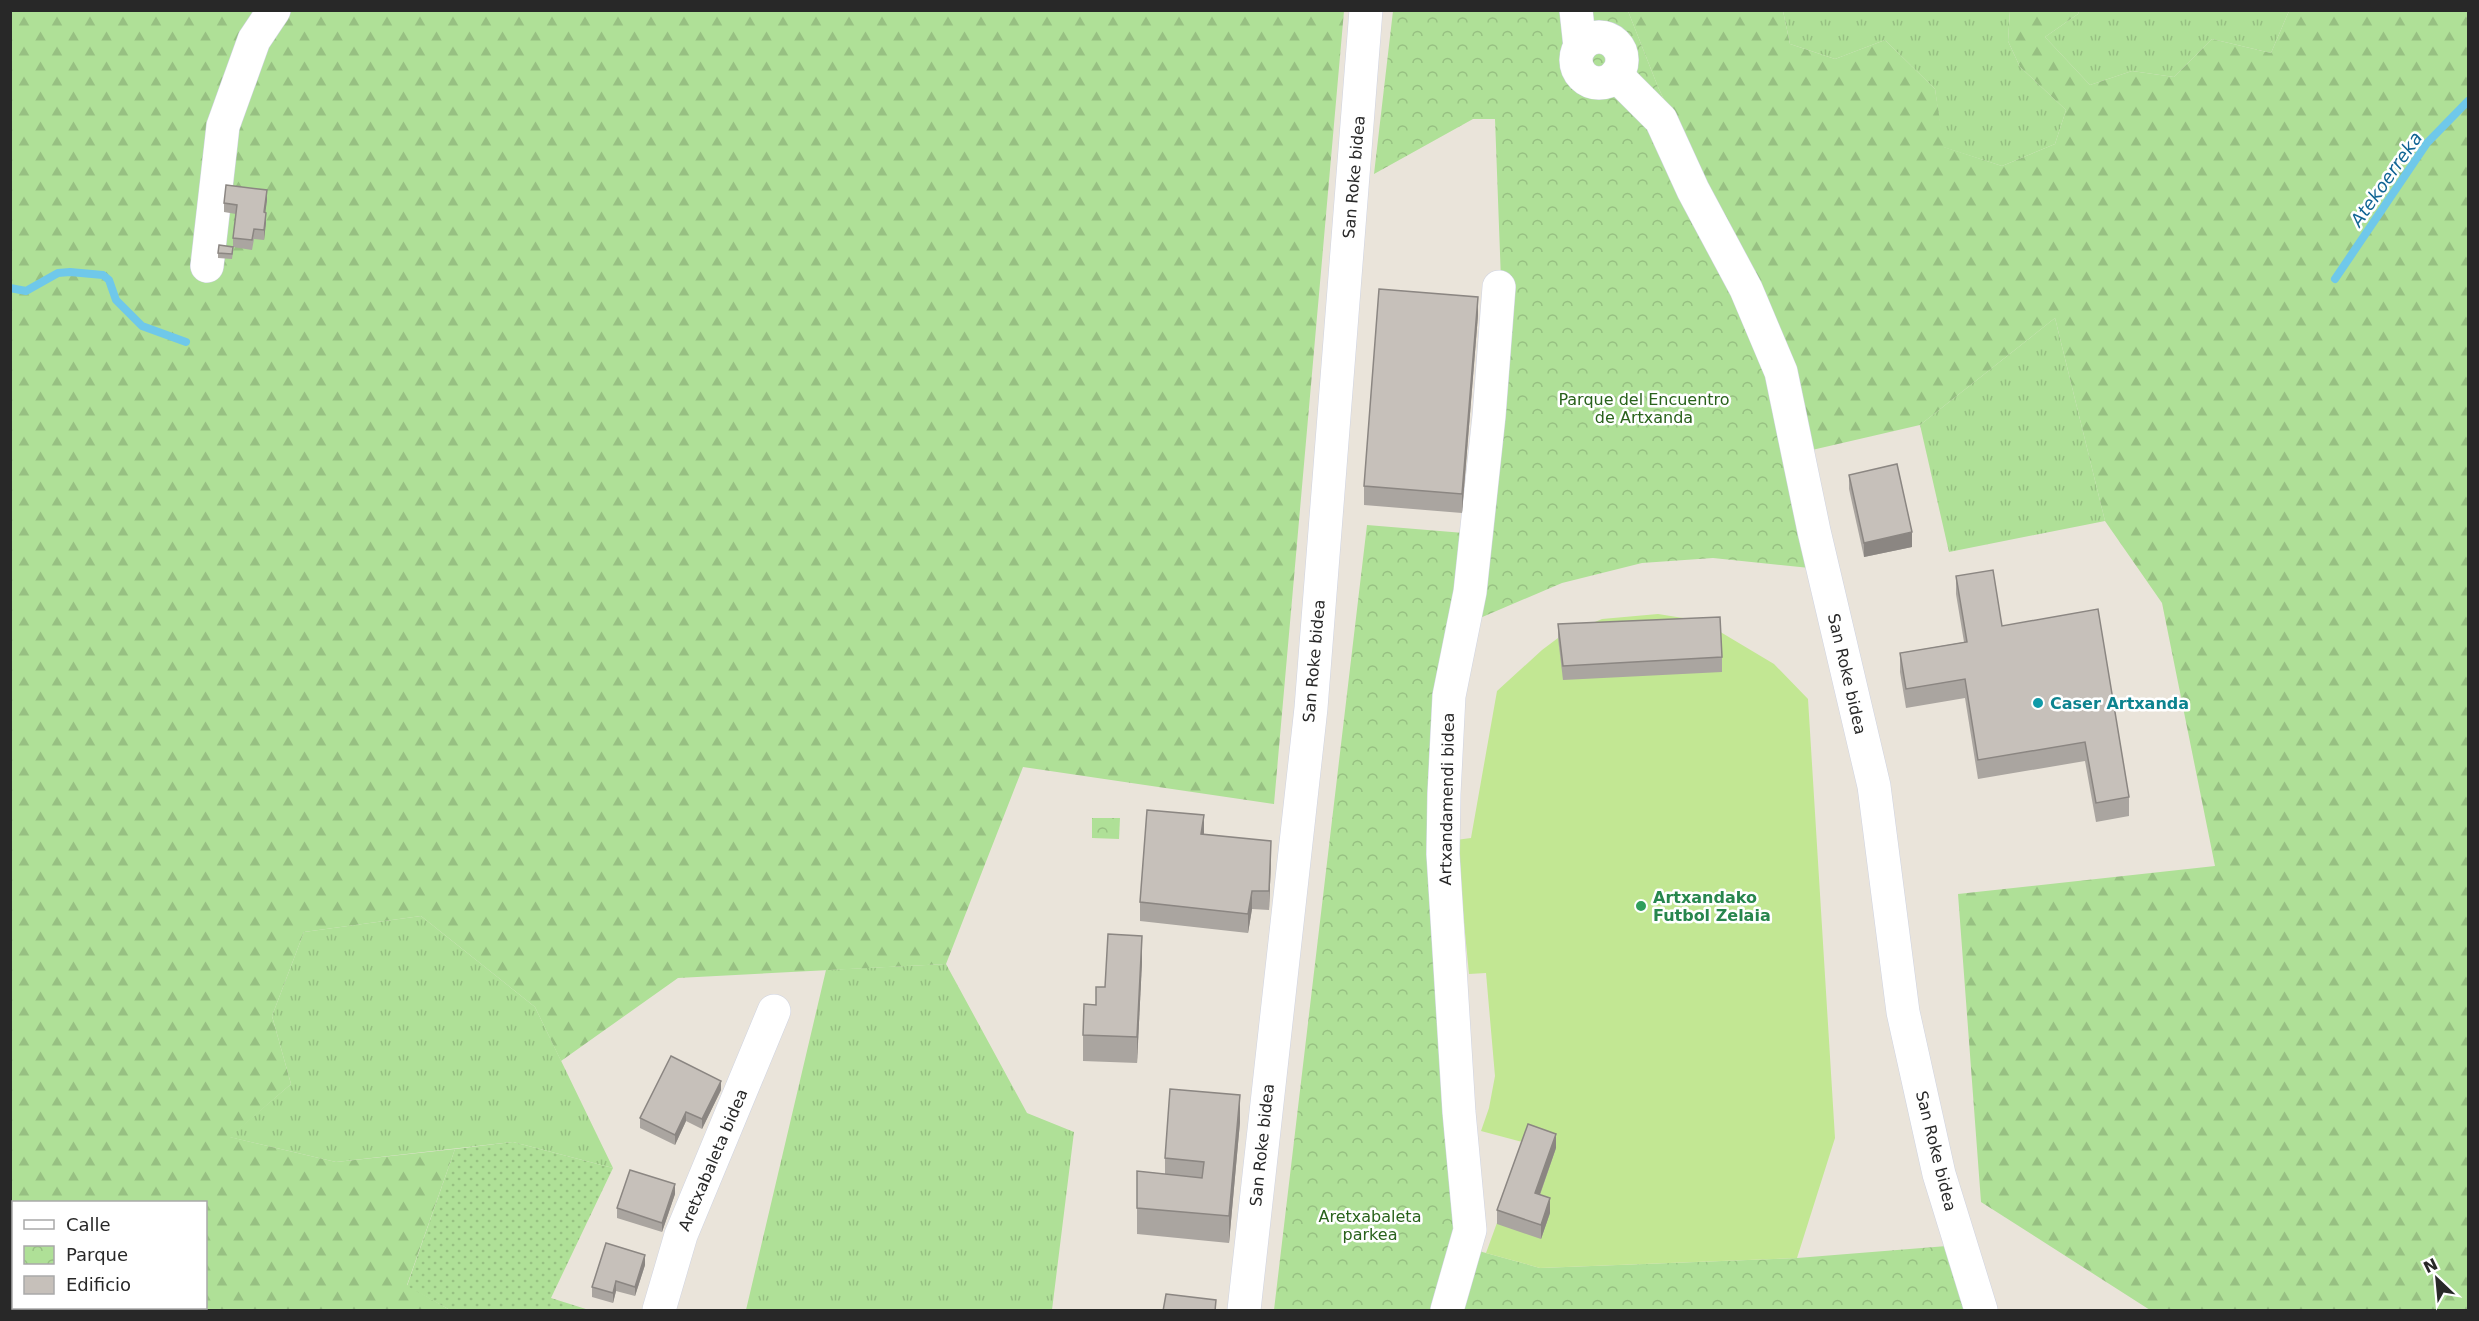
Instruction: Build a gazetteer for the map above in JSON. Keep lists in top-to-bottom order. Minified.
{"streets":{"street":["San Roke bidea","Artxandamendi bidea","Aretxabaleta bidea"]},"water":["Atekoerreka"],"parks":["Parque del Encuentro de Artxanda","Aretxabaleta parkea"],"places":["Caser Artxanda","Artxandako Futbol Zelaia"],"legend":["Calle","Parque","Edificio"],"north":"top left"}
